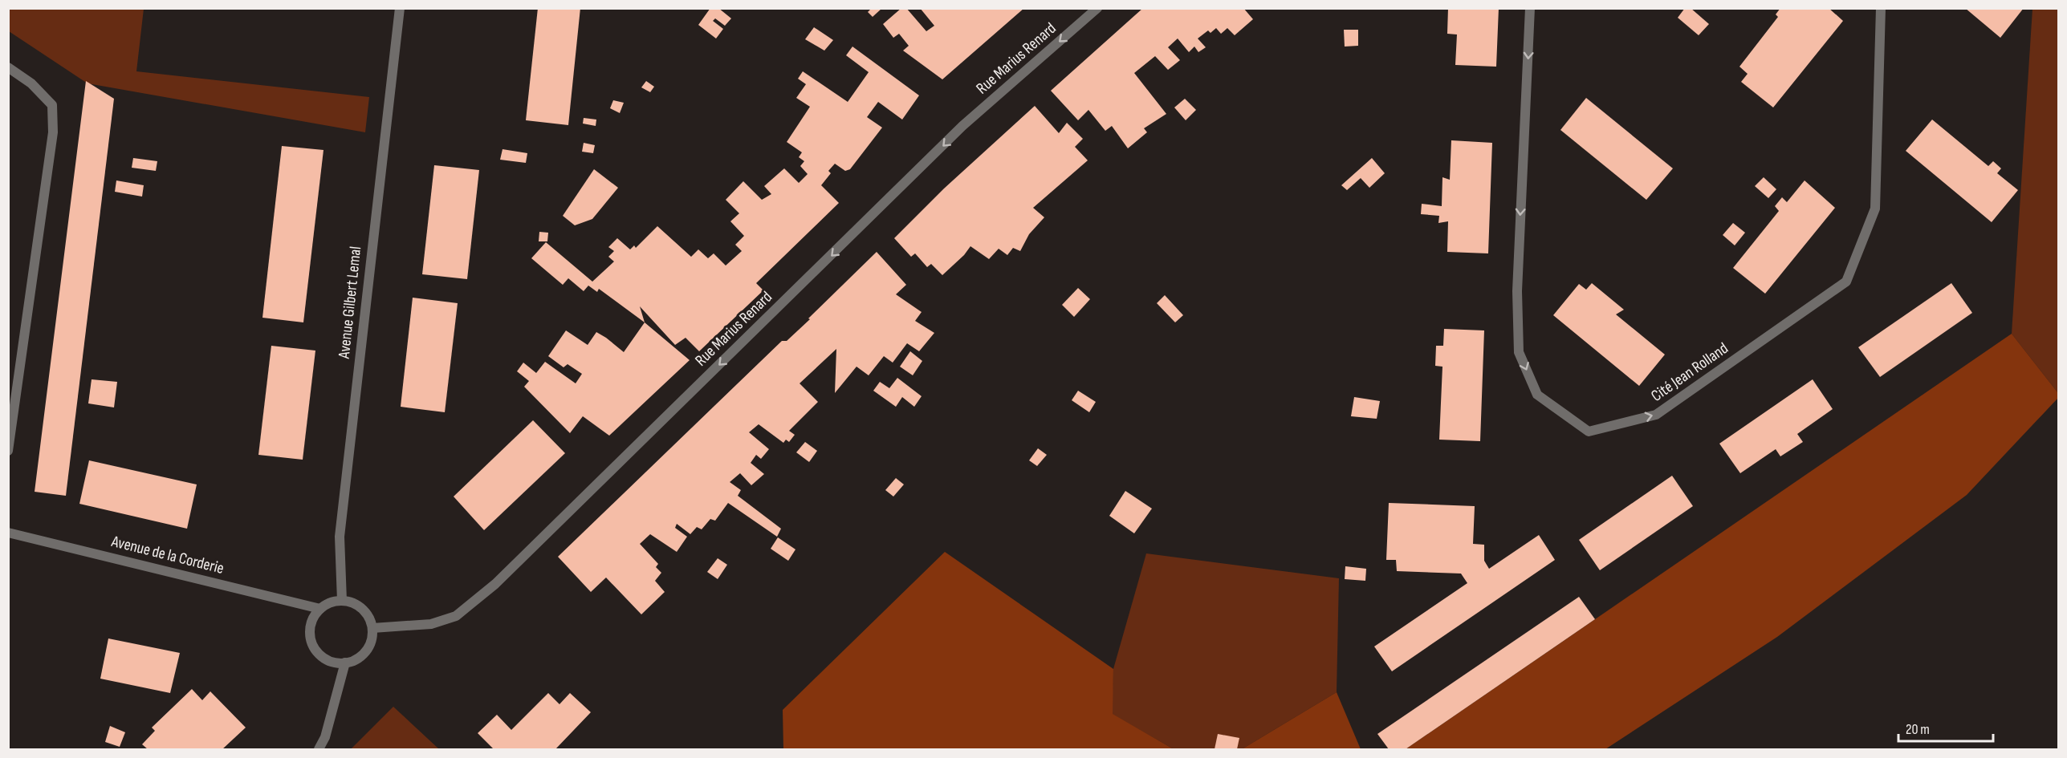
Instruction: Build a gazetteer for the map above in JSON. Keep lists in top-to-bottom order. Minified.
{"streets":{"street":["Rue Marius Renard","Avenue Gilbert Lemal","Cité Jean Rolland","Avenue de la Corderie"]},"crossings":[["Rue Marius Renard","Avenue Gilbert Lemal"],["Rue Marius Renard","Avenue de la Corderie"],["Avenue Gilbert Lemal","Avenue de la Corderie"]],"one_way":["Rue Marius Renard"],"scale_bar":"20 m"}
